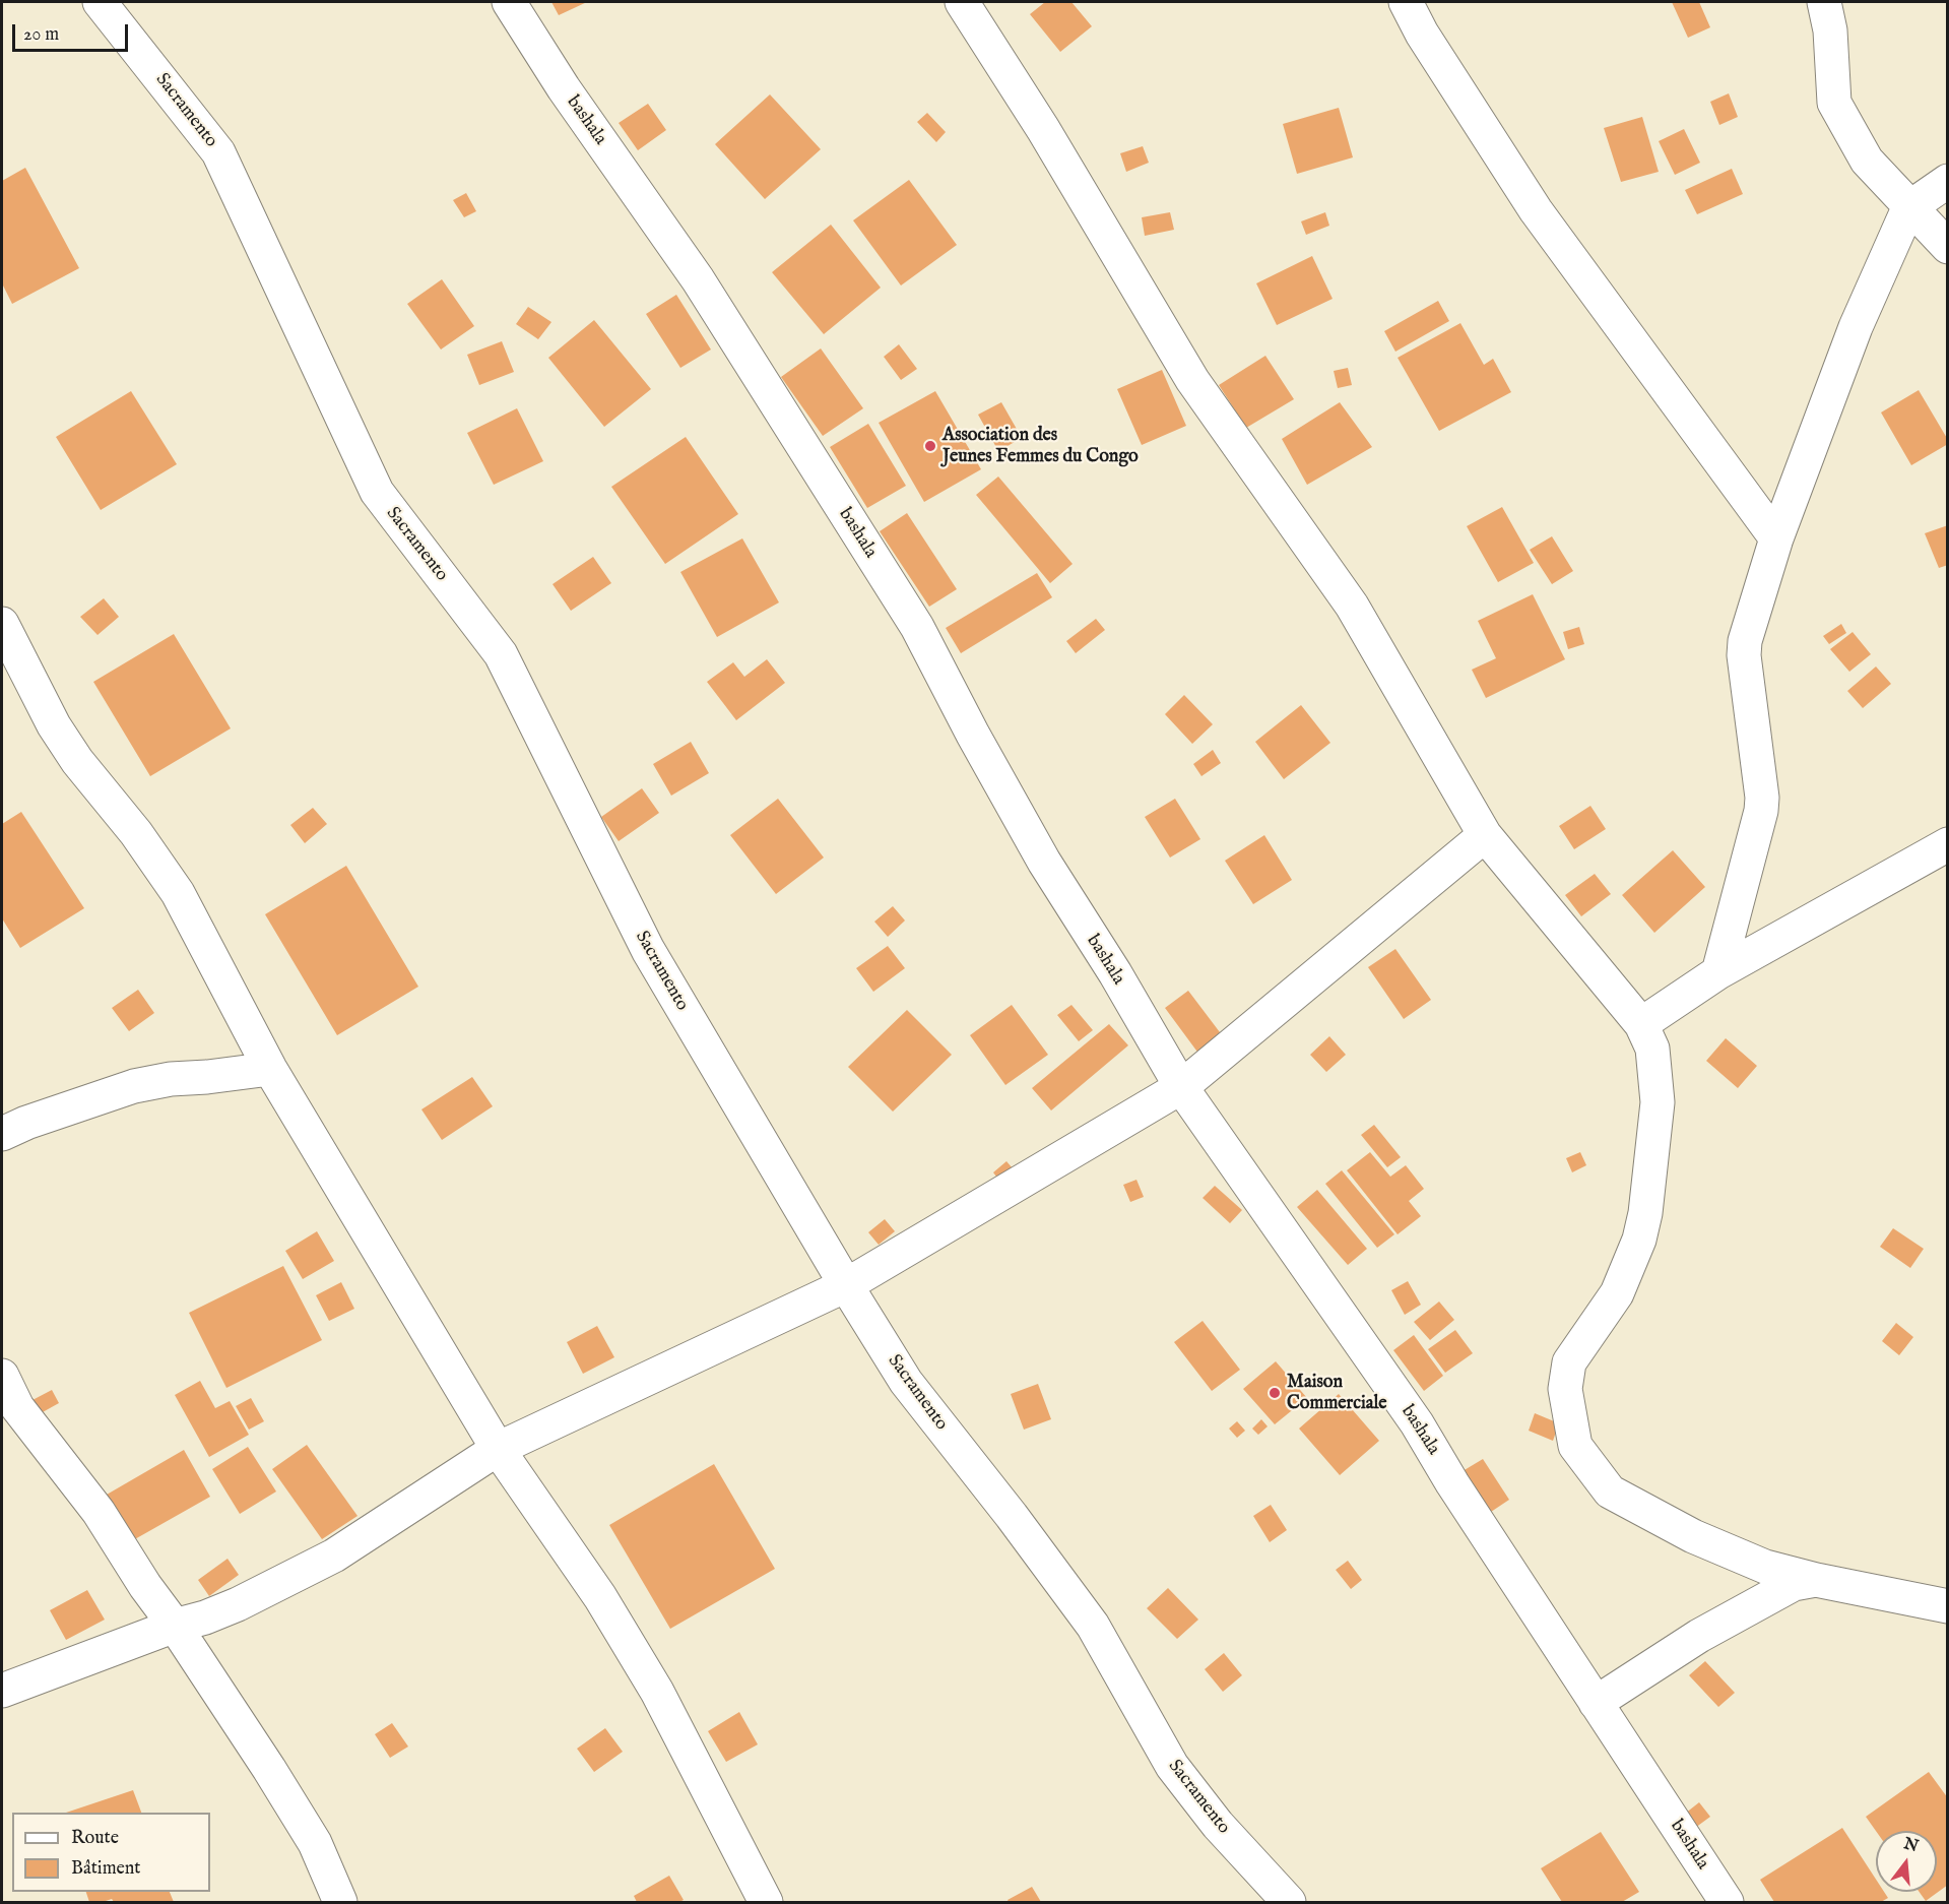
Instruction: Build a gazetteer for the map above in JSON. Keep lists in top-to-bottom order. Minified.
{"streets":{"street":["Sacramento","bashala"]},"places":["Association des Jeunes Femmes du Congo","Maison Commerciale"],"legend":["Route","Bâtiment"],"scale_bar":"20 m","north":"top"}
